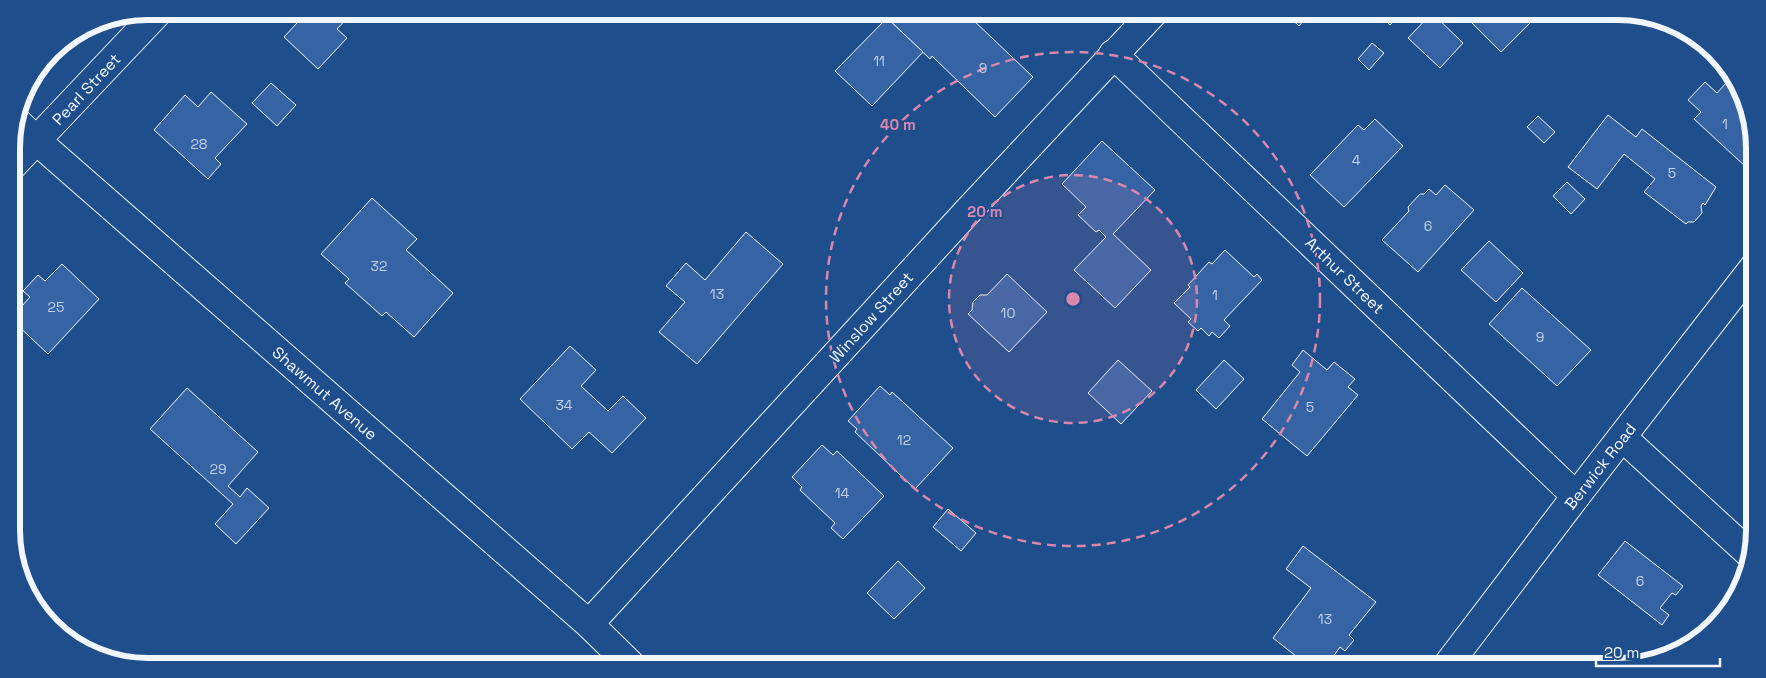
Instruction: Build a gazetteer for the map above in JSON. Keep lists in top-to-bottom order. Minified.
{"streets":{"street":["Pearl Street","Arthur Street","Winslow Street","Shawmut Avenue","Berwick Road"]},"crossings":[["Pearl Street","Shawmut Avenue"],["Arthur Street","Winslow Street"],["Arthur Street","Berwick Road"],["Winslow Street","Shawmut Avenue"]],"house_numbers":["11","9","1","28","4","5","6","32","13","1","25","10","9","34","5","12","29","14","6","13"],"scale_bar":"20 m","rings":["40 m","20 m"]}
